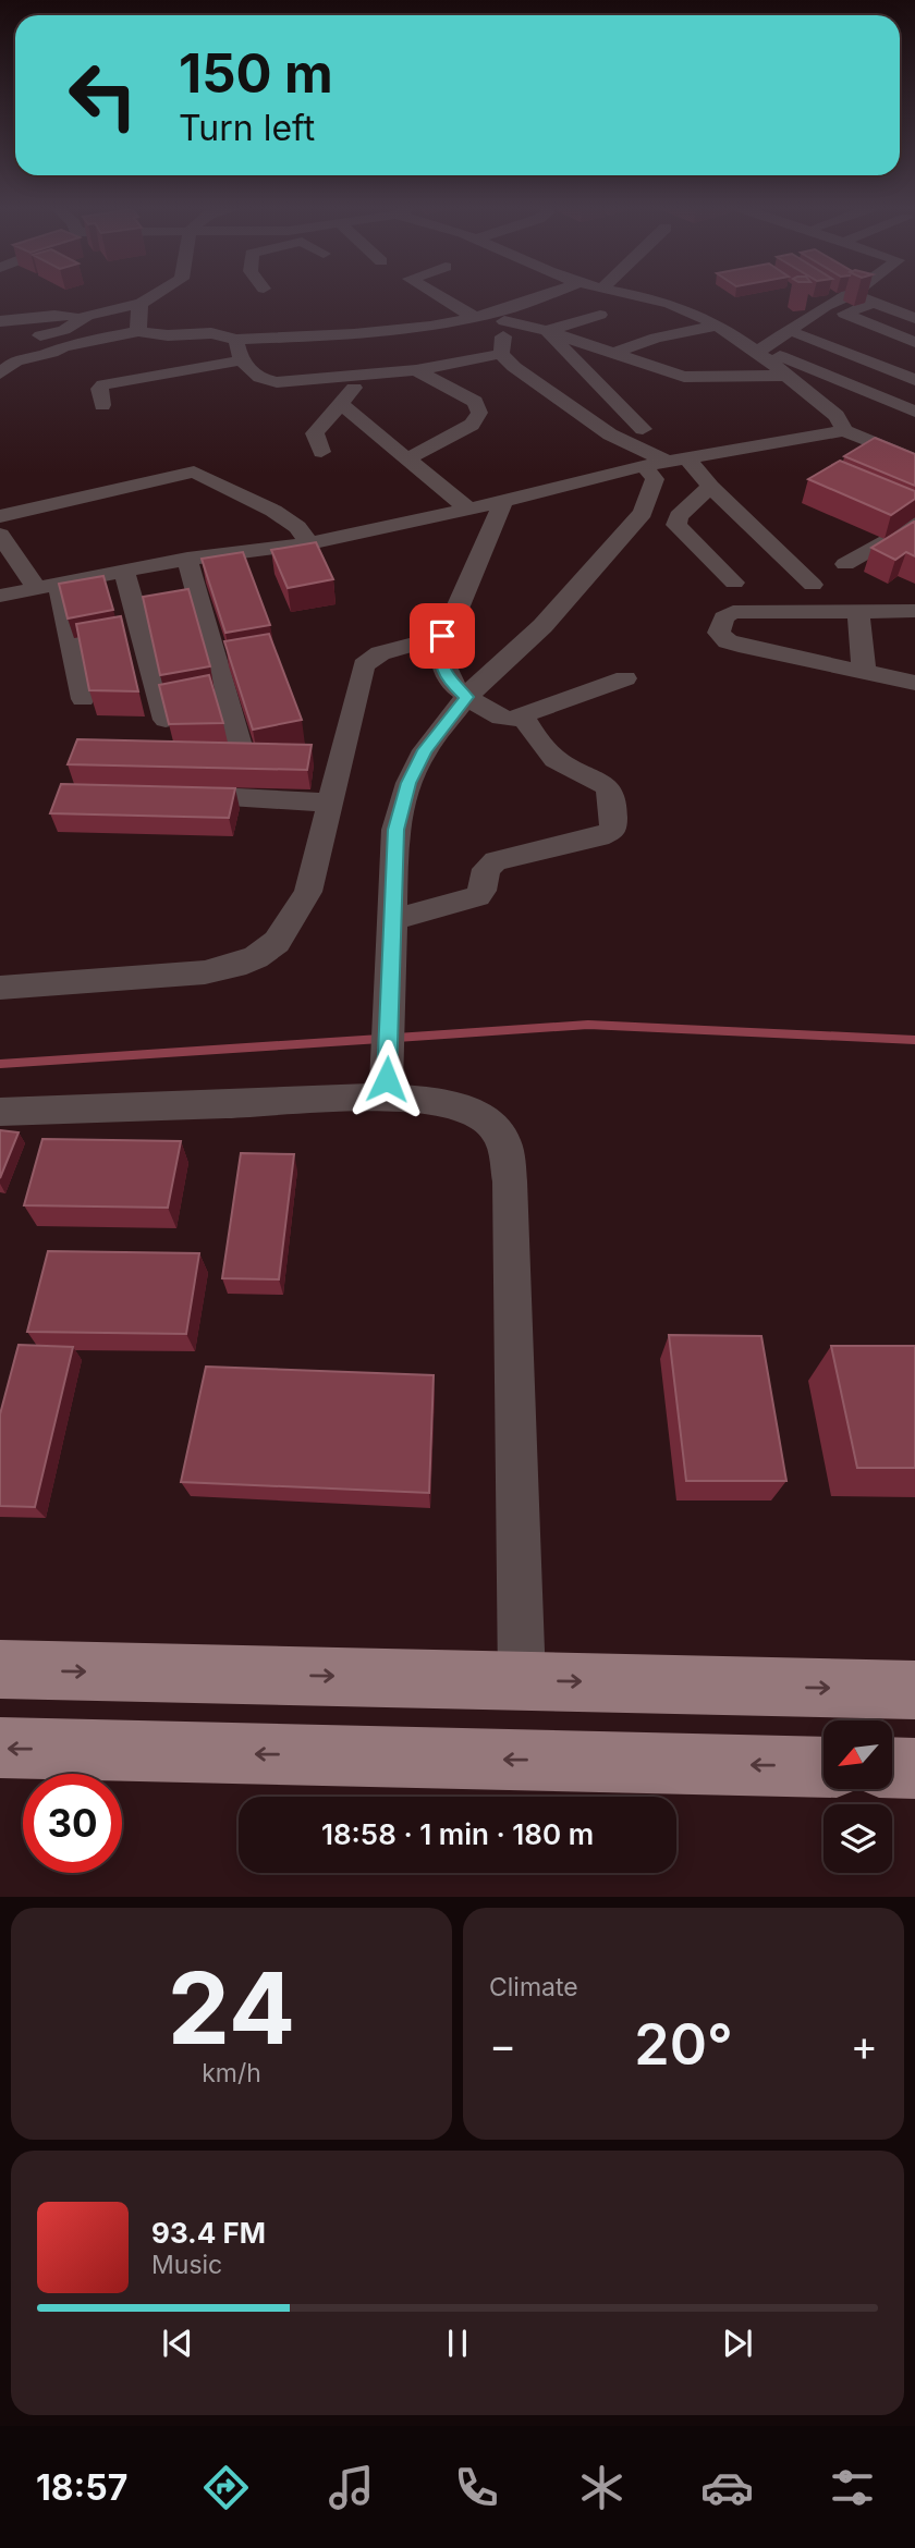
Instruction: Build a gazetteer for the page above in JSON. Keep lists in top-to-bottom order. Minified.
{"north":"bottom left","page":{"turn":["150 m","Turn left"],"limit":"30","trip":"18:58 · 1 min · 180 m","tile":[["24","km/h"],"Climate"],"heat":["−","20°","+"],"song":["93.4 FM","Music"],"tabs":"18:57"}}
